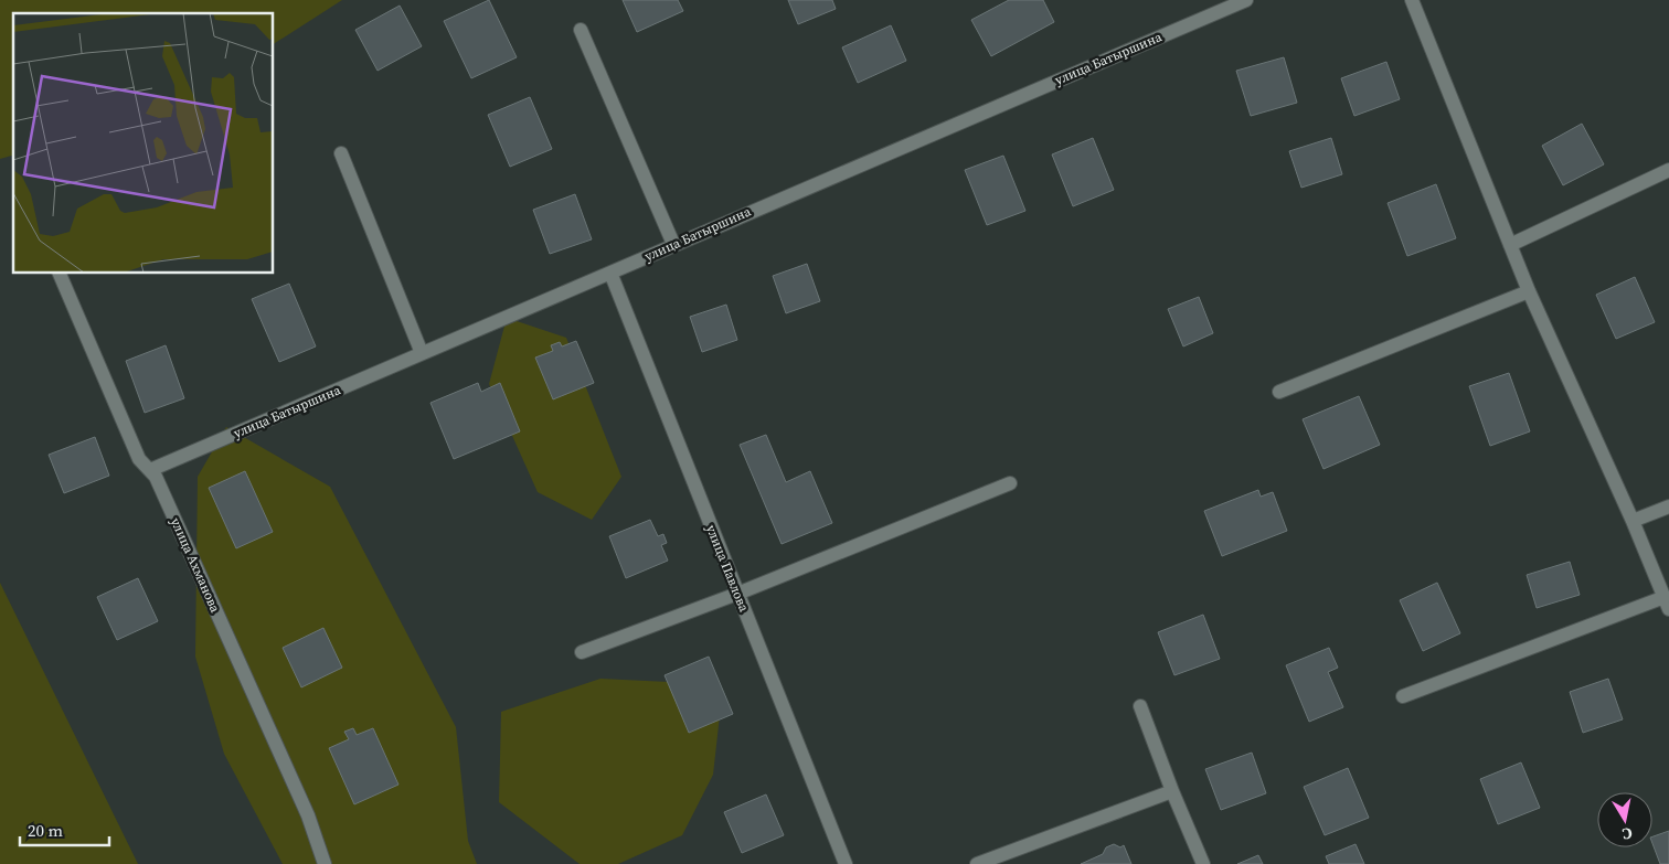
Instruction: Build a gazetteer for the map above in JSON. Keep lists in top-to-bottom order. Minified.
{"streets":{"street":["улица Батыршина","улица Ахманова","улица Павлова"]},"crossings":[["улица Батыршина","улица Ахманова"],["улица Батыршина","улица Павлова"]],"scale_bar":"20 m","north":"bottom"}
